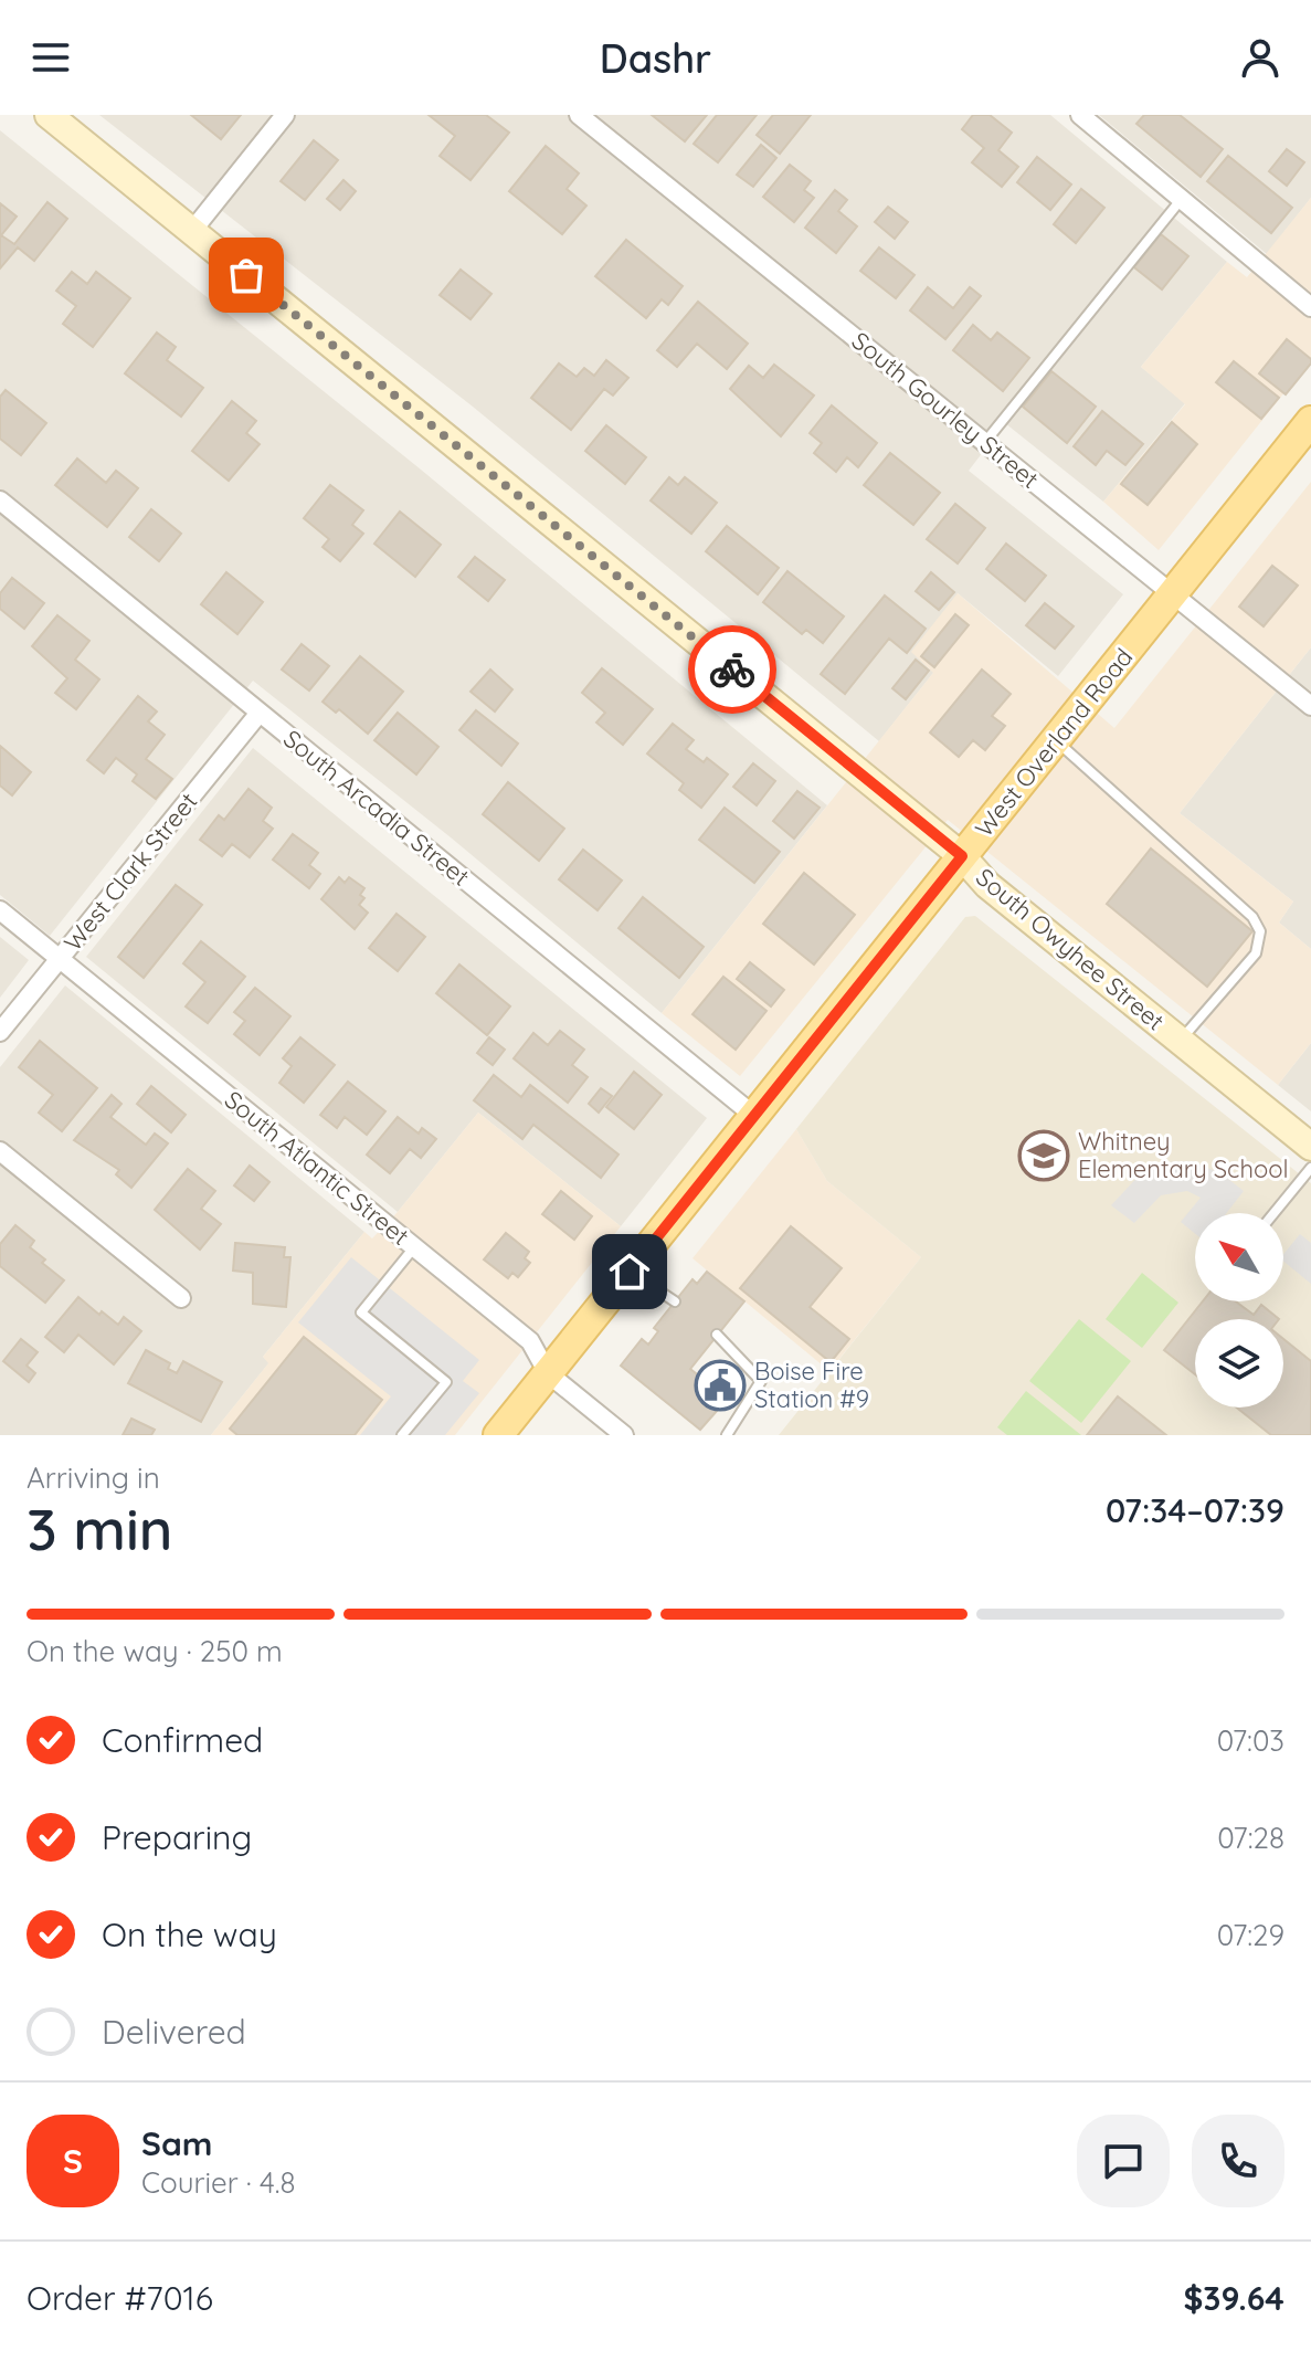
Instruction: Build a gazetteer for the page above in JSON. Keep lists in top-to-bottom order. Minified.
{"streets":{"main road":["West Overland Road"],"street":["South Gourley Street","South Arcadia Street","West Clark Street","South Owyhee Street","South Atlantic Street"]},"crossings":[["South Gourley Street","West Overland Road"],["West Overland Road","South Arcadia Street"],["West Overland Road","South Owyhee Street"],["West Overland Road","South Atlantic Street"],["South Arcadia Street","West Clark Street"],["West Clark Street","South Atlantic Street"]],"places":{"school or university":["Whitney Elementary School"],"public building":["Boise Fire Station #9"]},"north":"top left","page":{"header":"Dashr","heading":["3 min","Arriving in","07:34–07:39"],"panel":["Sam","Courier · 4.8","Order #7016","$39.64"],"bar":"On the way · 250 m","list":[["Confirmed","07:03"],["Preparing","07:28"],["On the way","07:29"],"Delivered"],"round":"S"}}
